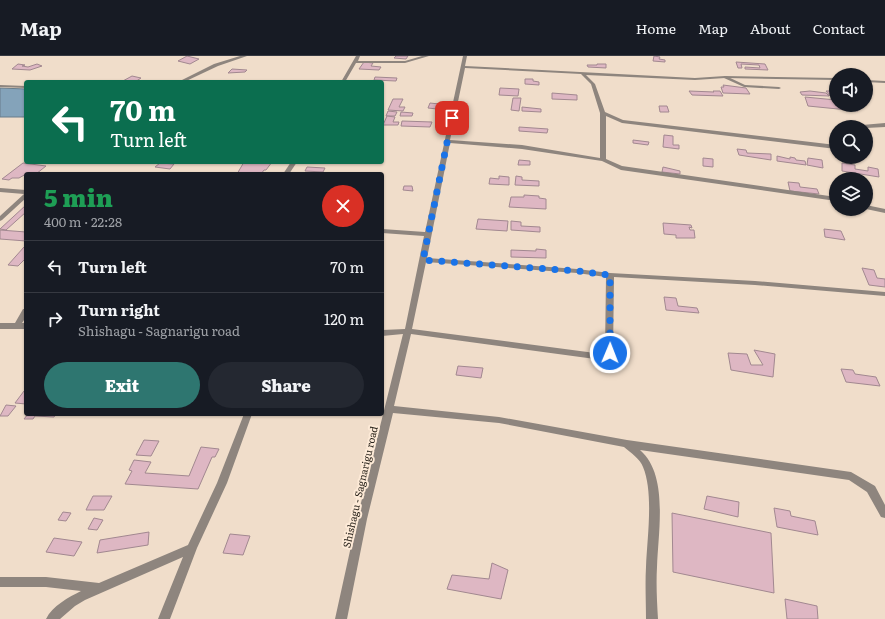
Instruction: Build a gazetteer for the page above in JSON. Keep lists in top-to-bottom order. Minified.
{"streets":{"street":["Shishagu - Sagnarigu road"]},"page":{"header":"Map","nav":["Home","Map","About","Contact"],"turn":["70 m","Turn left"],"heading":["5 min","400 m · 22:28"],"list":[{"name":"Turn left","value":"70 m"},{"name":"Turn right","note":"Shishagu - Sagnarigu road","value":"120 m"}],"buttons":["Exit","Share"]}}
